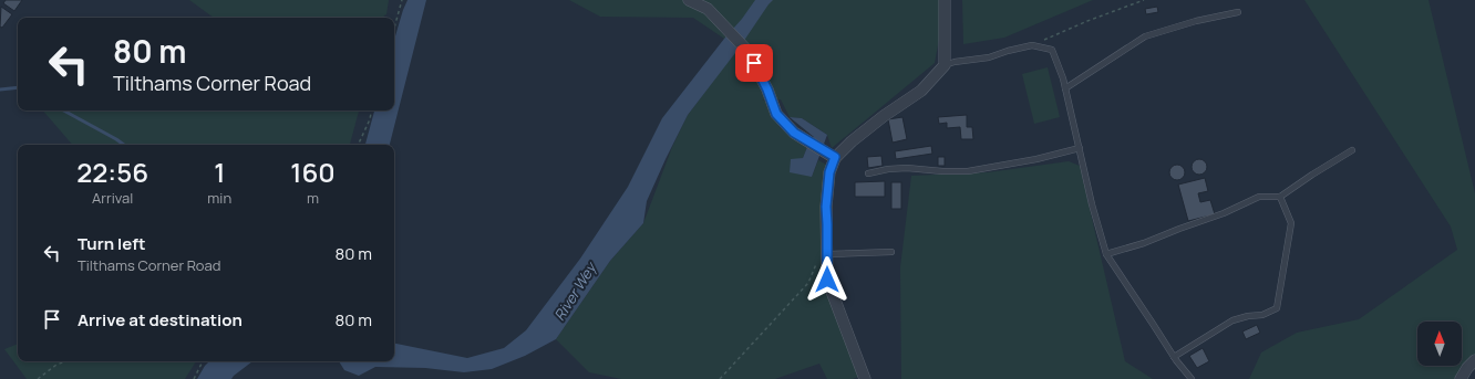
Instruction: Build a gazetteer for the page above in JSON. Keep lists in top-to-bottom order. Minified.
{"water":["River Wey"],"north":"top","page":{"turn":["80 m","Tilthams Corner Road"],"eta":["22:56","Arrival","1","min","160","m"],"list":[{"name":"Turn left","note":"Tilthams Corner Road","value":"80 m"},{"name":"Arrive at destination","value":"80 m"}]}}
